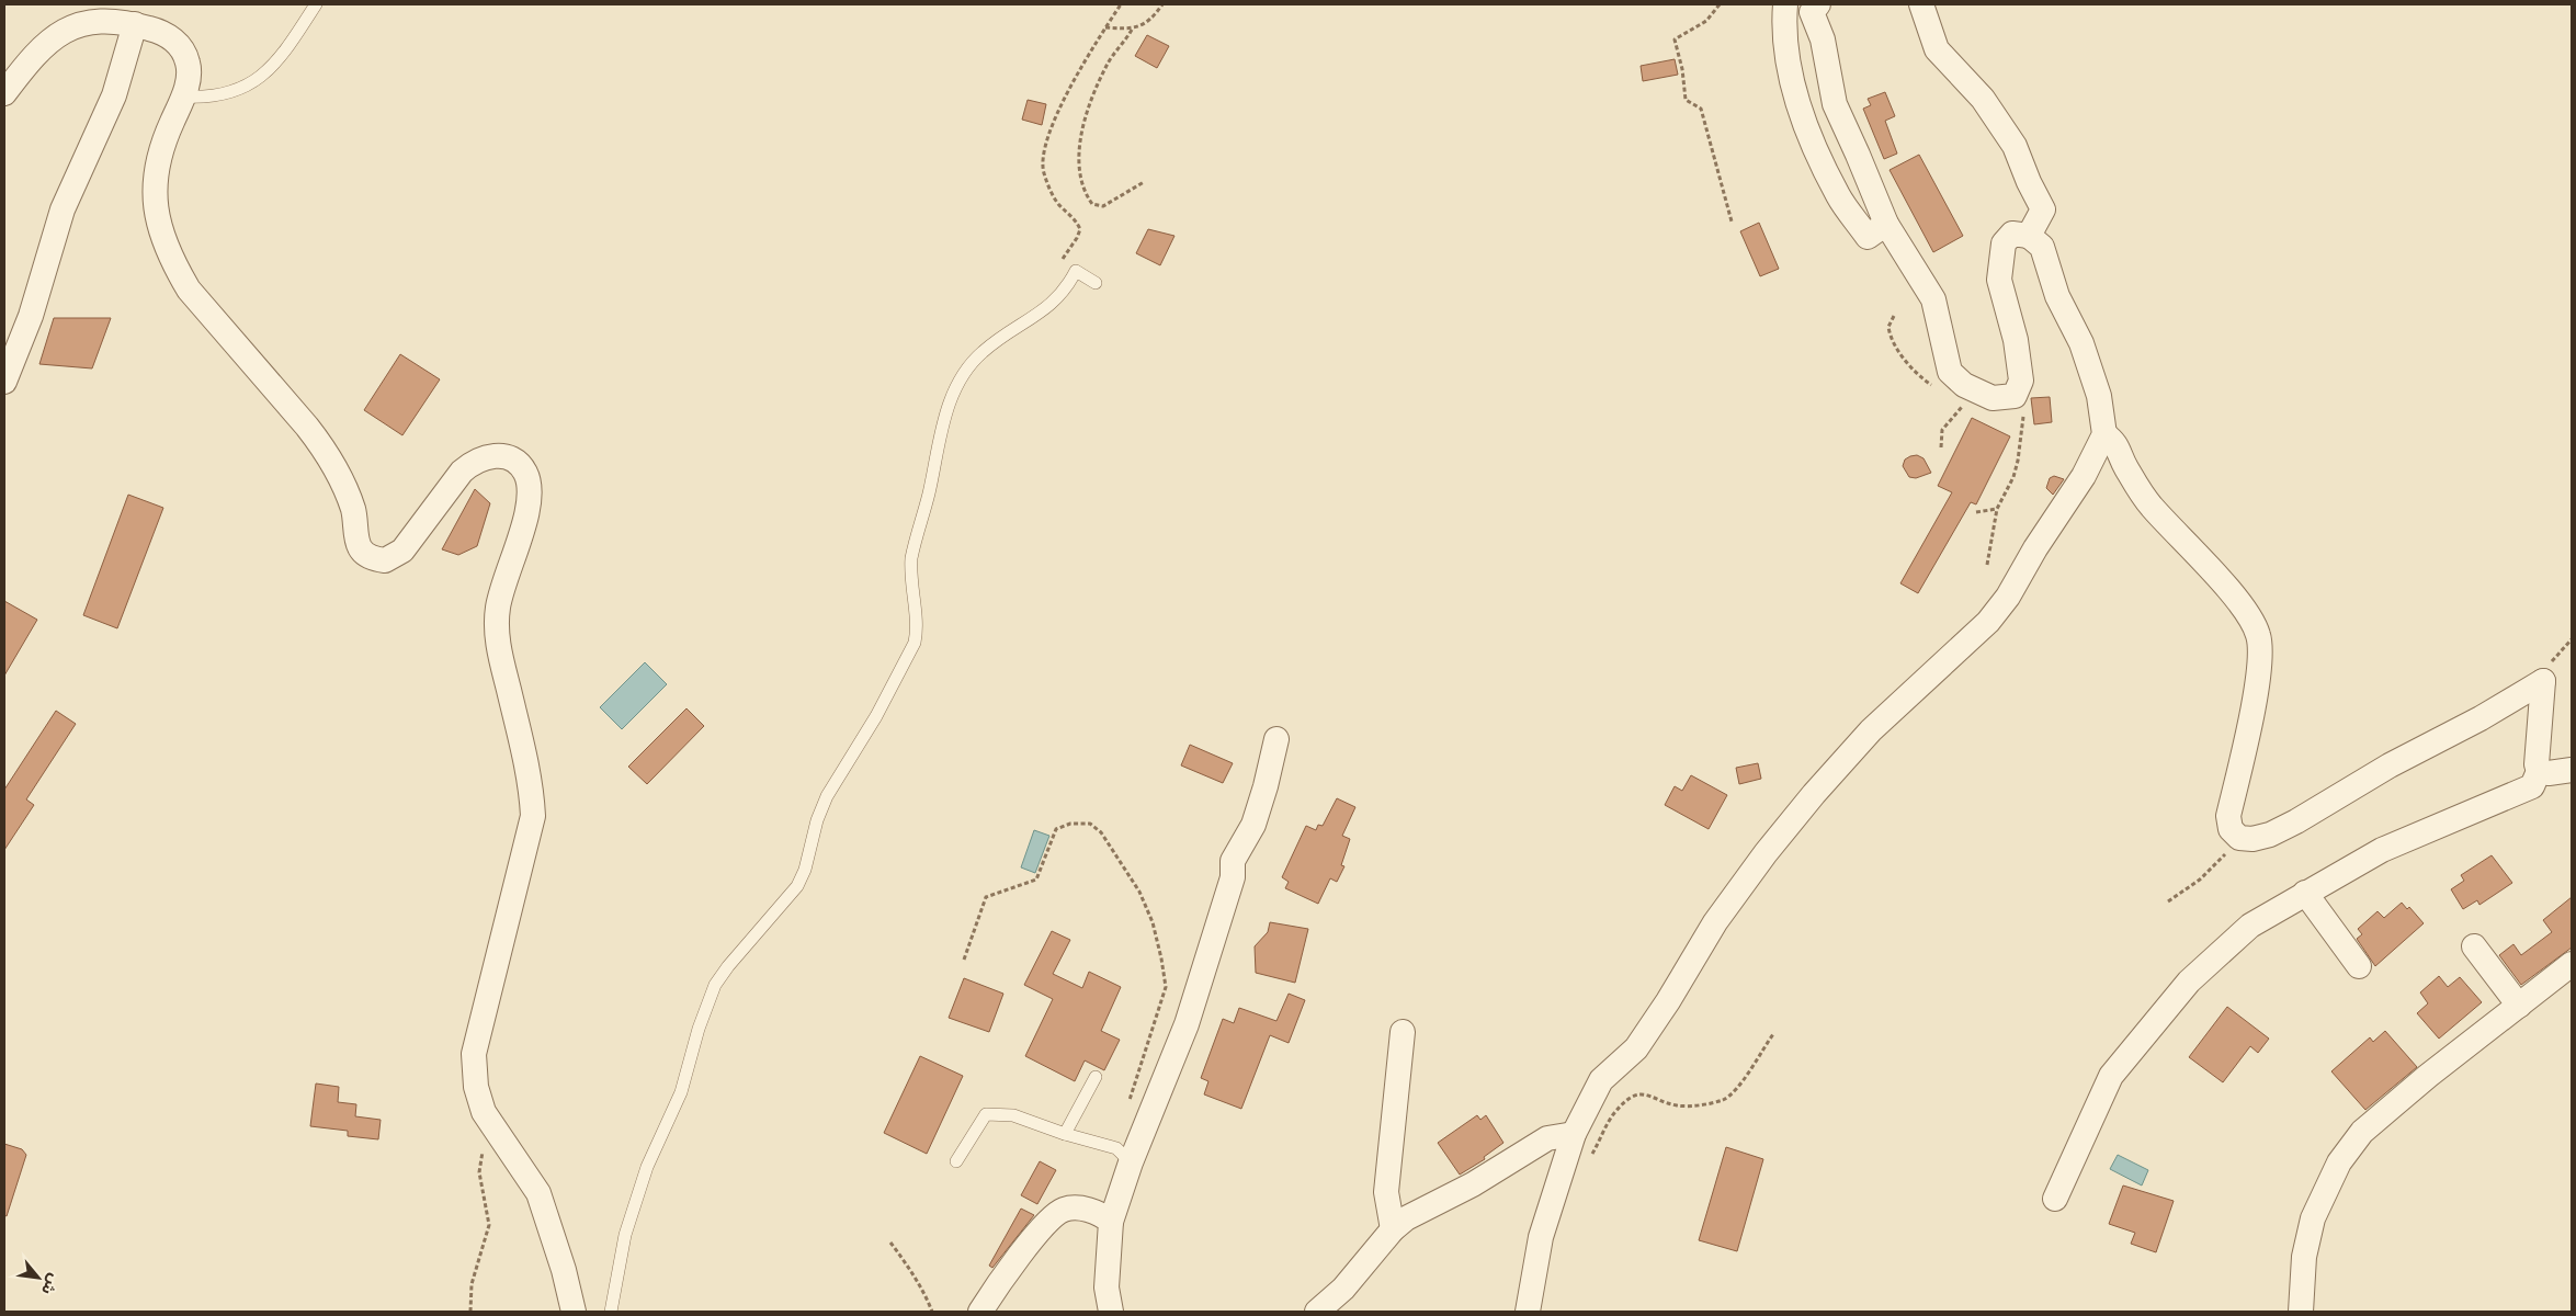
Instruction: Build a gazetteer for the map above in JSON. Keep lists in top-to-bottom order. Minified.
{"north":"bottom right"}
